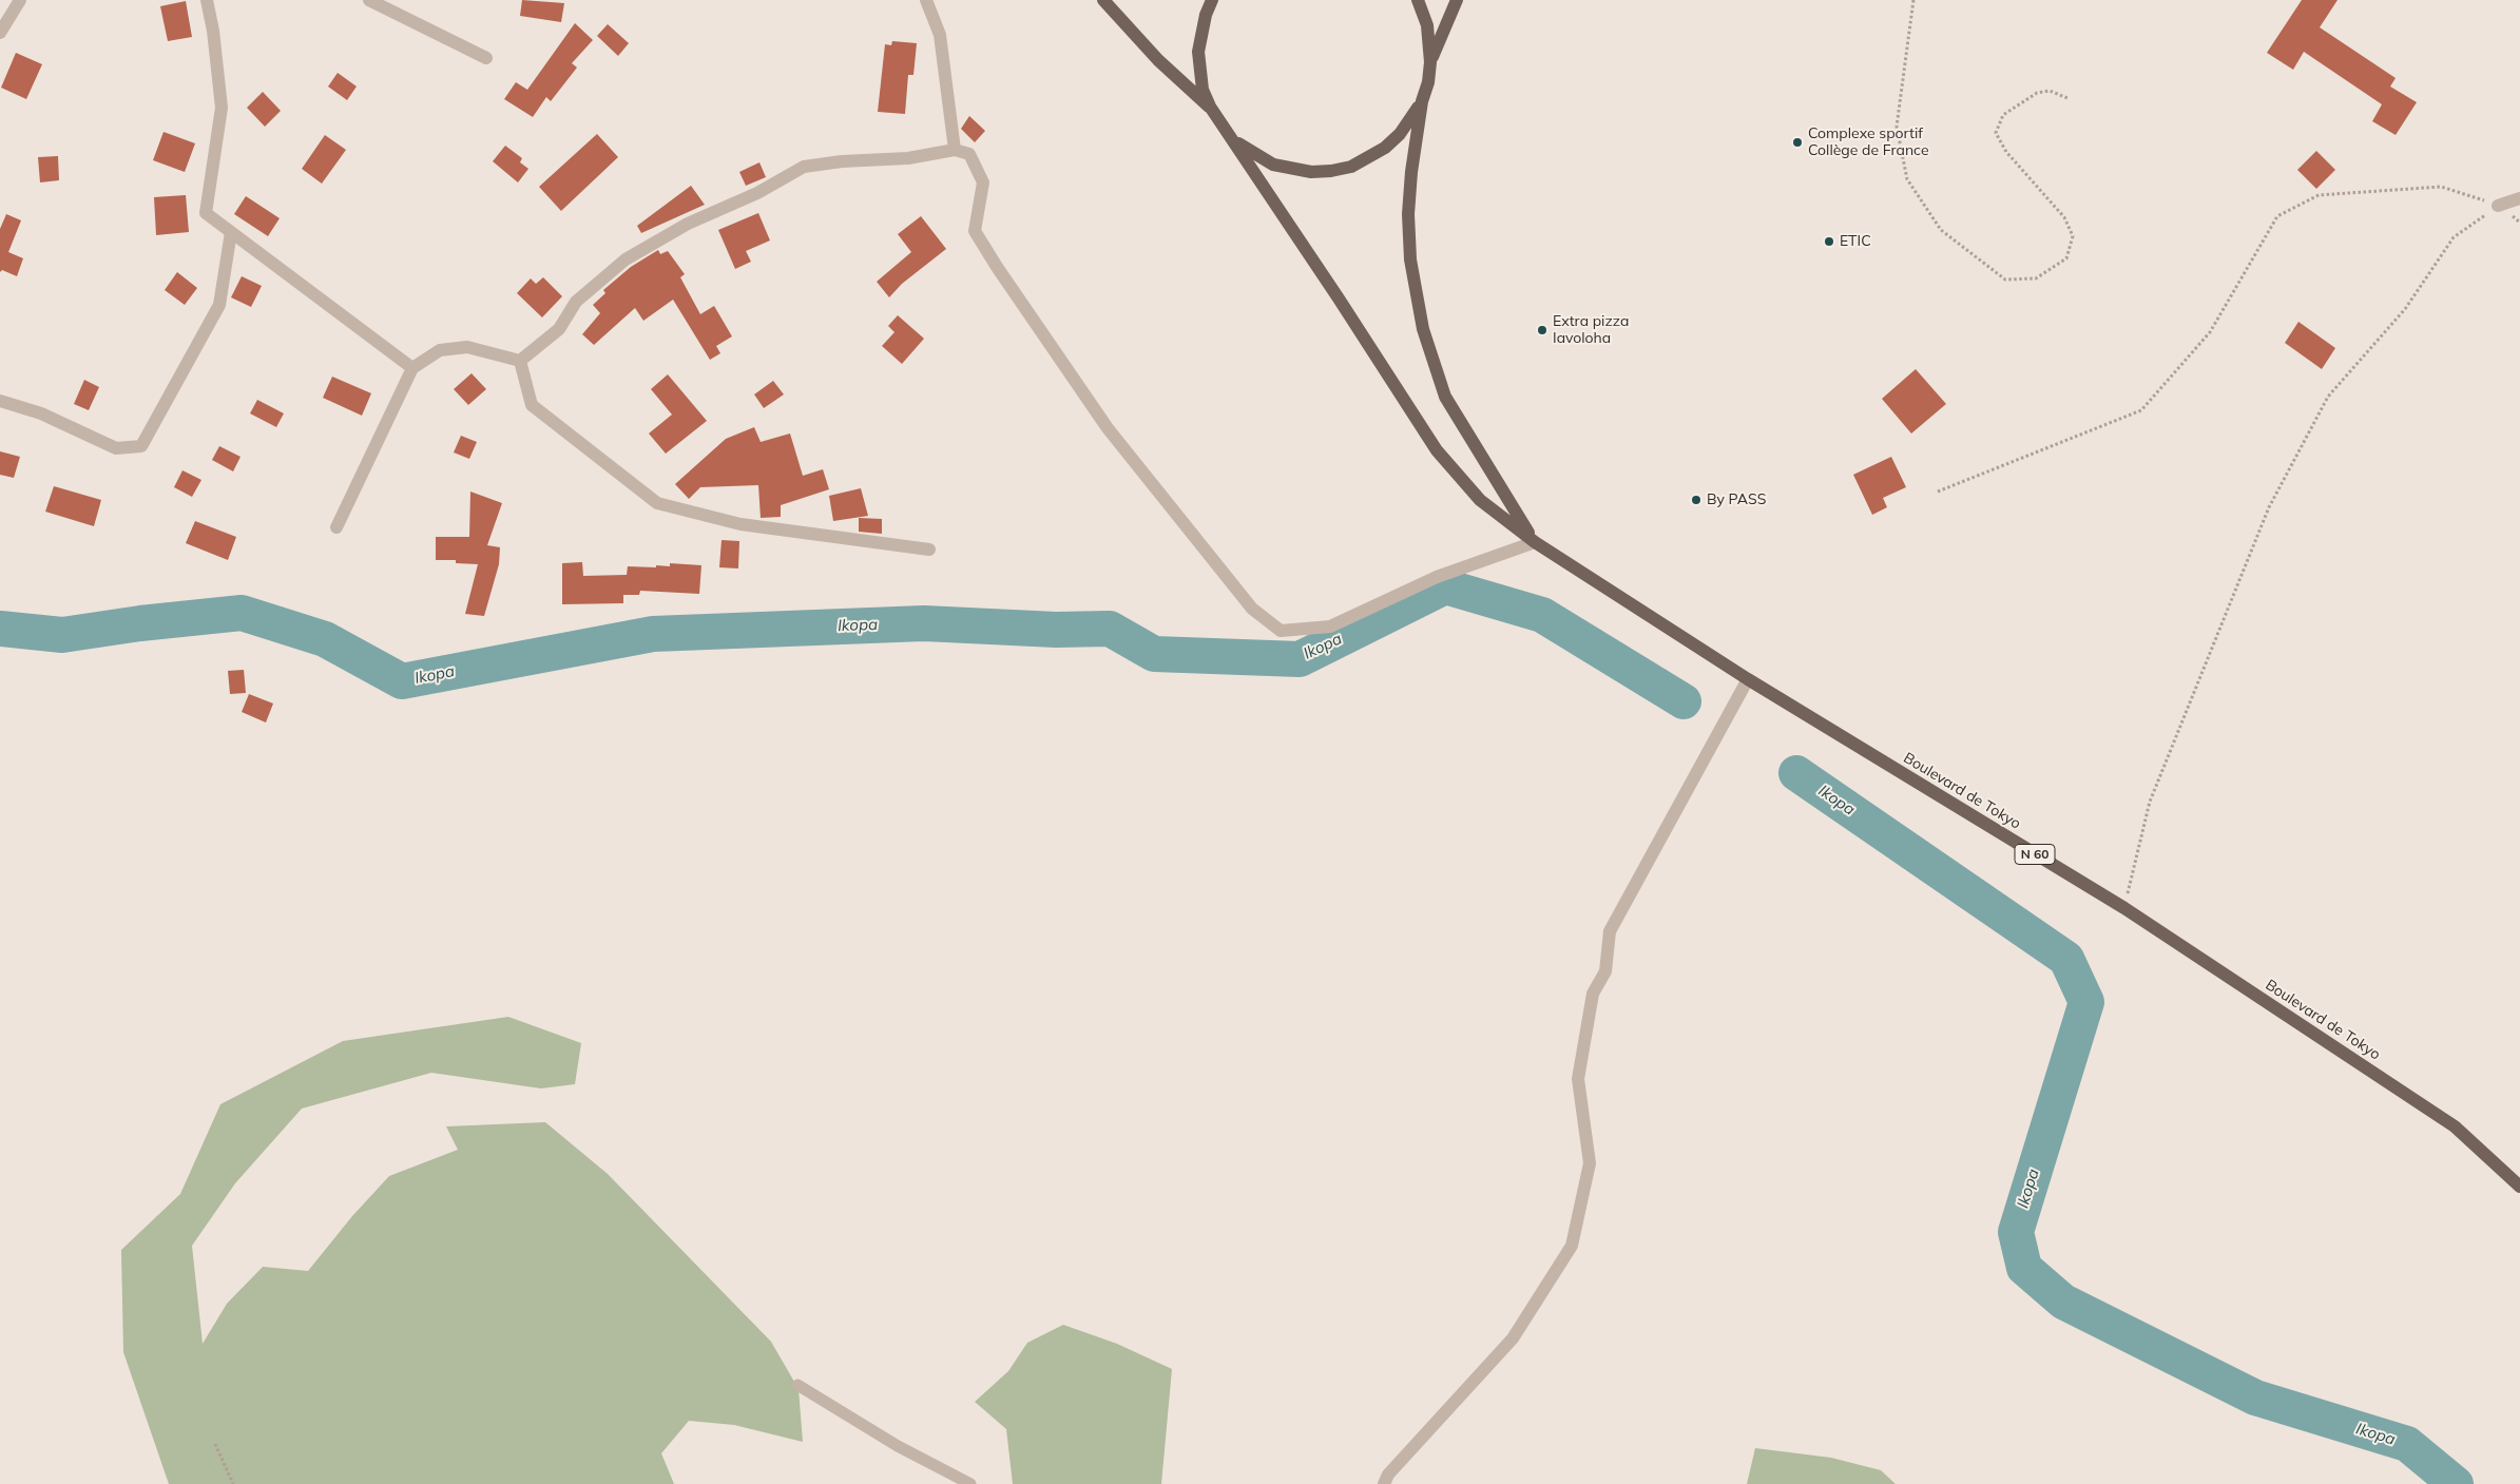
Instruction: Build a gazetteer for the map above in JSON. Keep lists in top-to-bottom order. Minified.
{"streets":{"main road":["Boulevard de Tokyo","N 60"]},"water":["Ikopa"],"places":["Complexe sportif Collège de France","ETIC","Extra pizza Iavoloha","By PASS"]}
